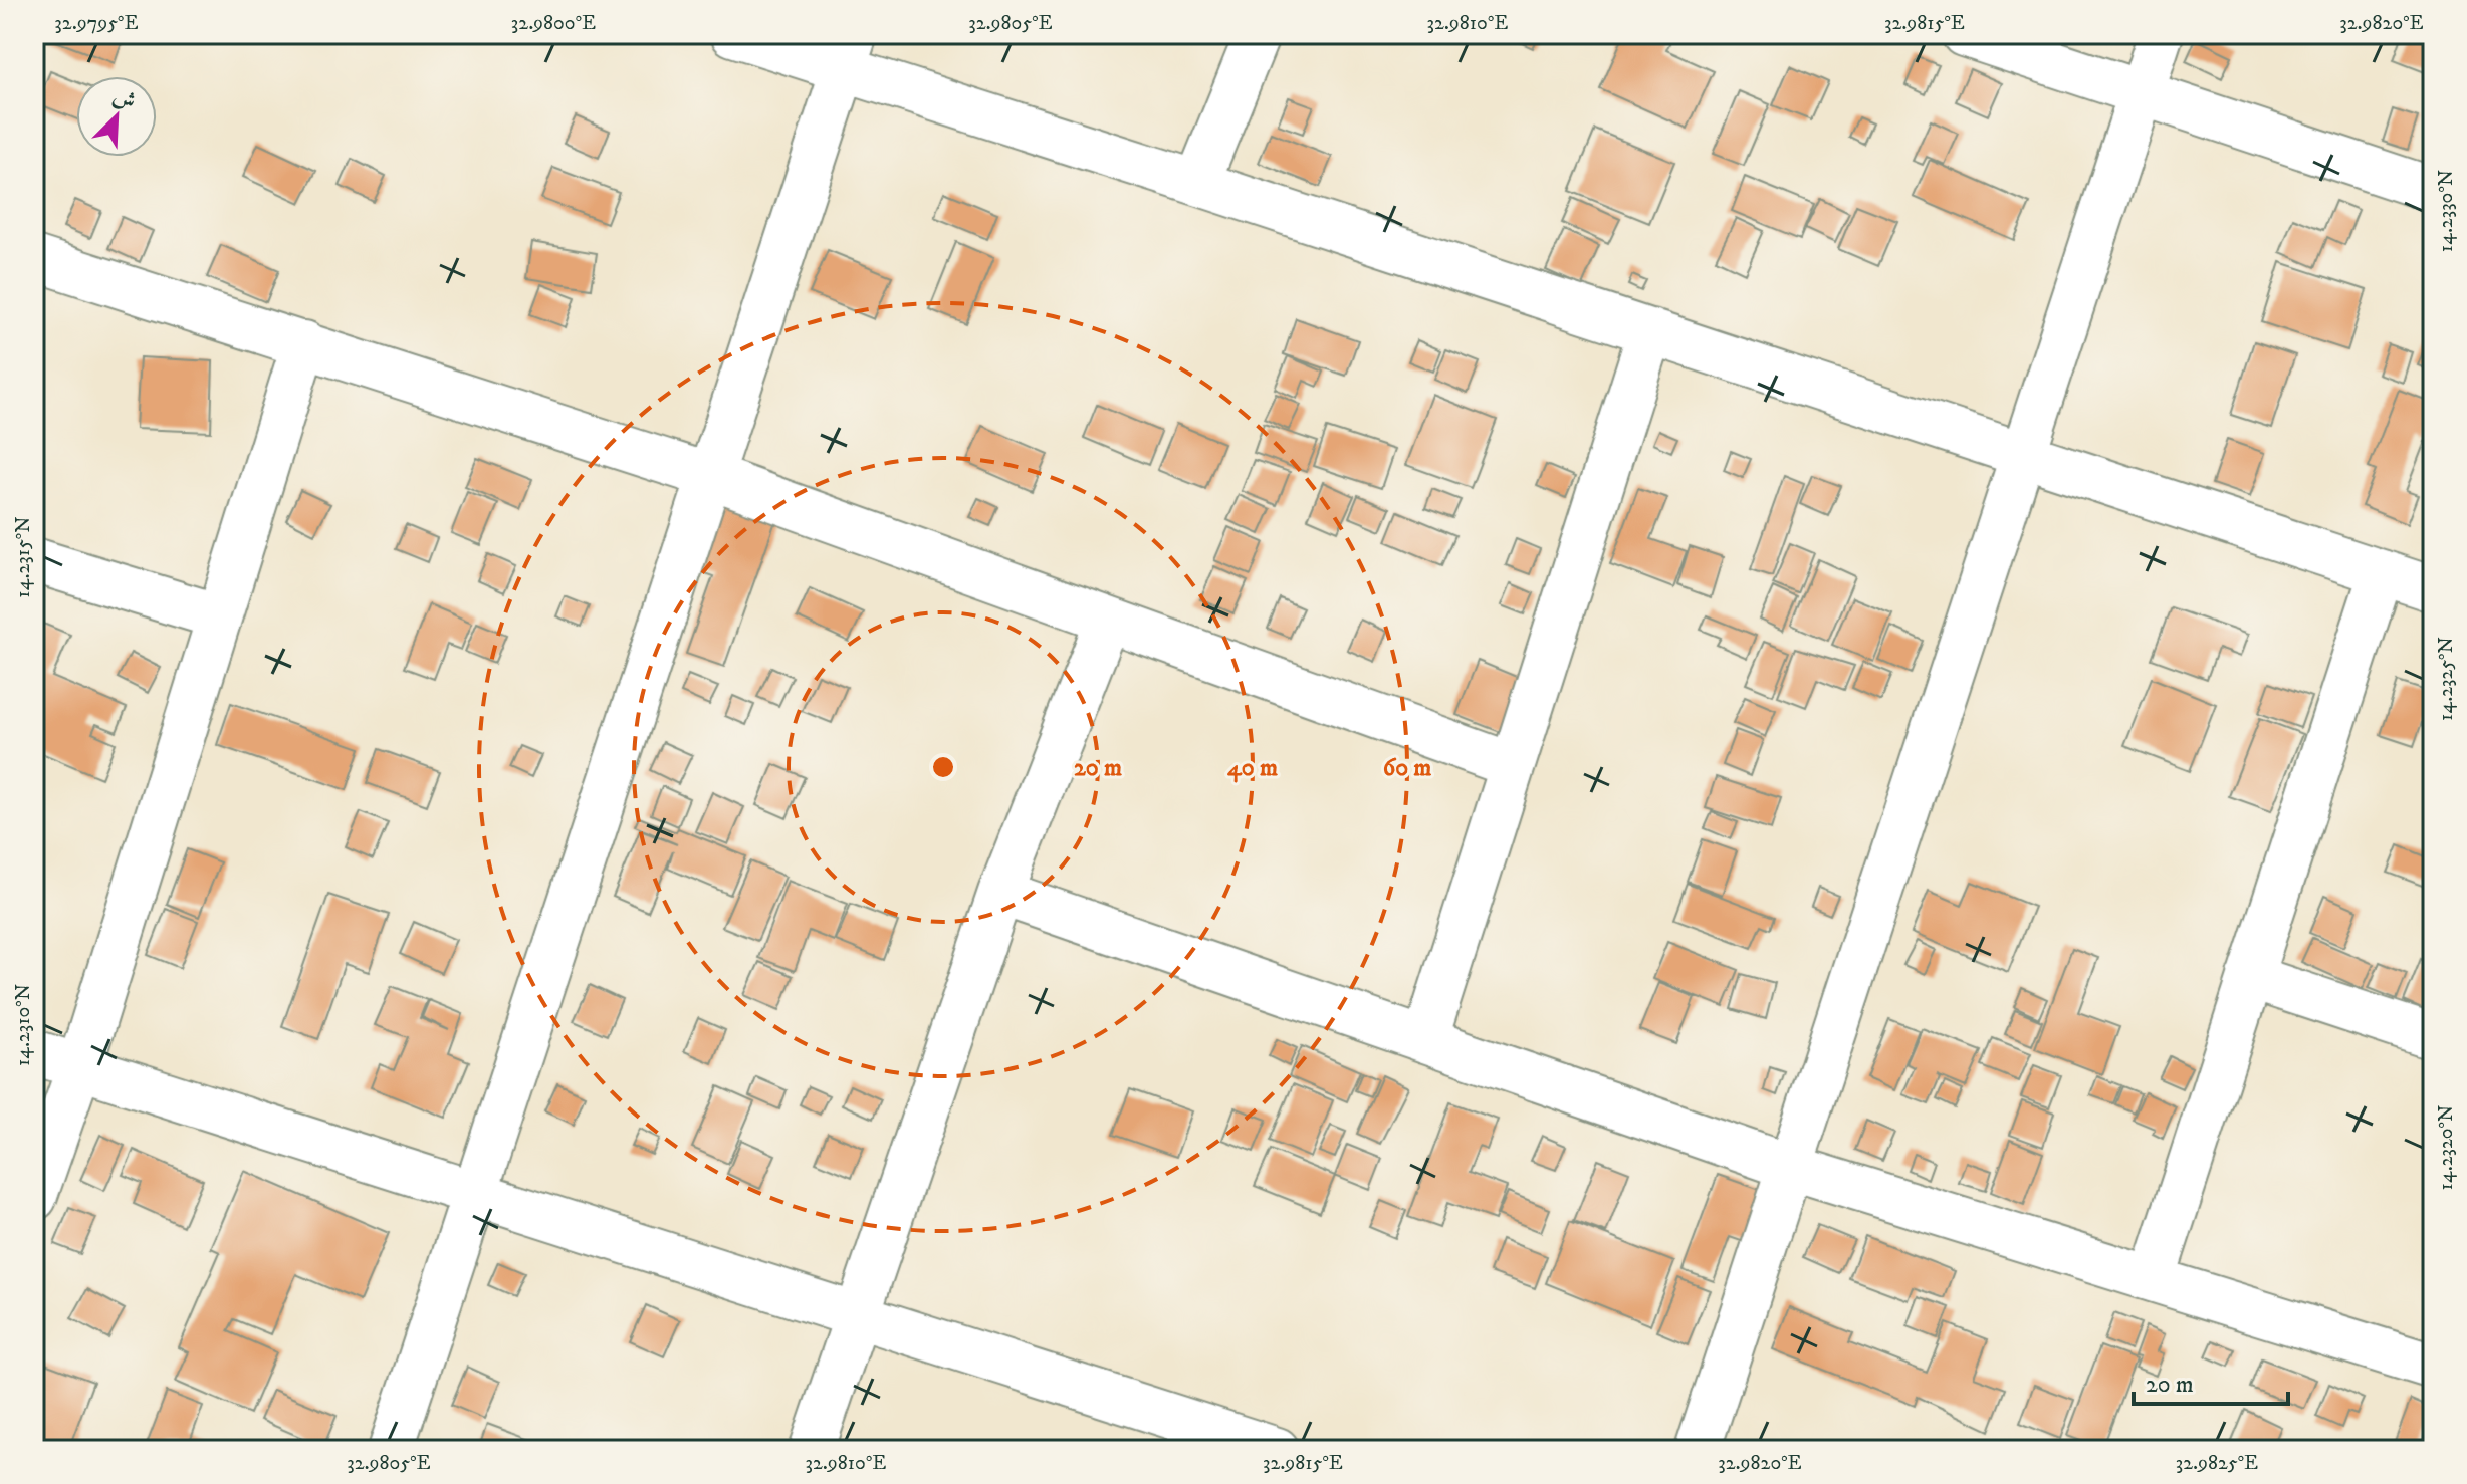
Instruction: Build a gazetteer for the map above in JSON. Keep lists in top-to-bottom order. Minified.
{"scale_bar":"20 m","north":"top right","coordinates":["32.9795°E","32.9800°E","32.9805°E","32.9810°E","32.9815°E","32.9820°E","14.2330°N","14.2315°N","14.2325°N","14.2310°N","14.2320°N","32.9825°E"],"rings":["20 m","40 m","60 m"]}
